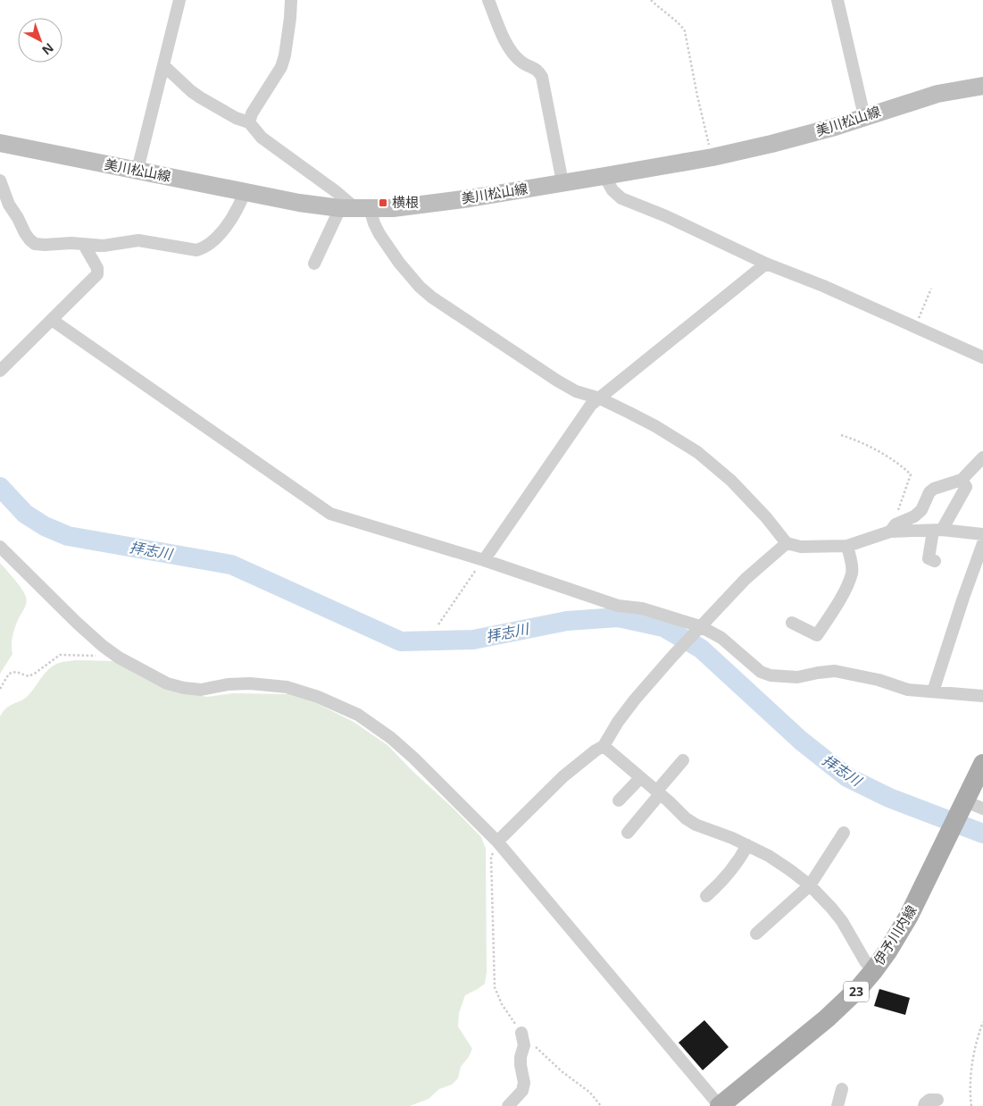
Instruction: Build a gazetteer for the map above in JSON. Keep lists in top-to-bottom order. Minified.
{"streets":{"main road":["美川松山線","伊予川内線","23"]},"water":["拝志川"],"places":{"transit":["横根"]},"north":"bottom right"}
